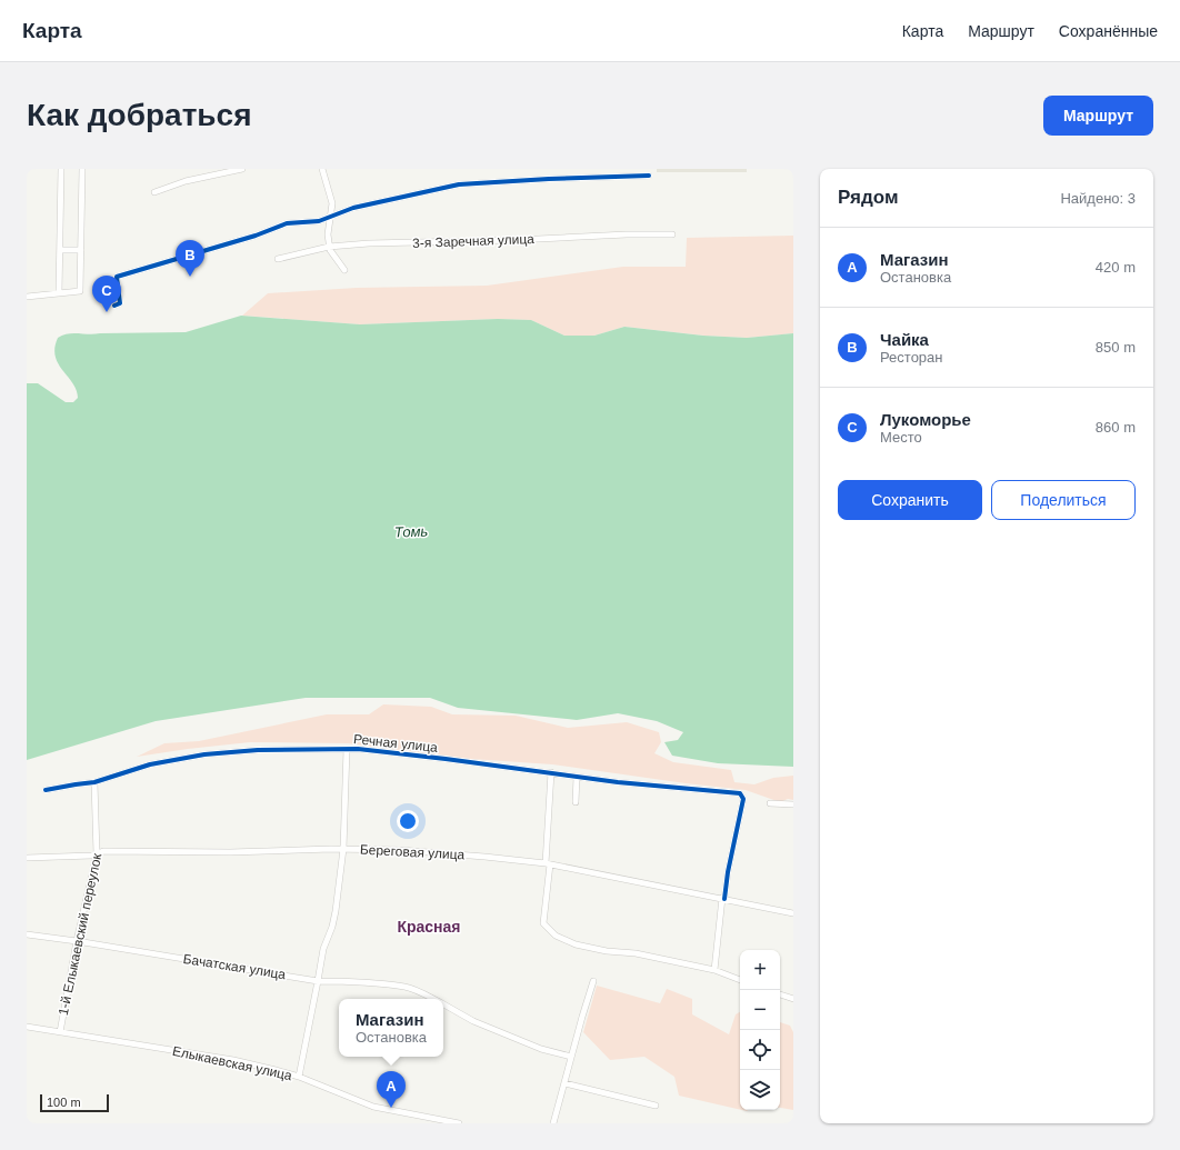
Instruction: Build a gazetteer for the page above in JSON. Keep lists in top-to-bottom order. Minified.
{"streets":{"street":["3-я Заречная улица","Речная улица","Береговая улица","1-й Елыкаевский переулок","Бачатская улица","Елыкаевская улица"]},"crossings":[["Речная улица","Береговая улица"],["Речная улица","1-й Елыкаевский переулок"],["Береговая улица","1-й Елыкаевский переулок"],["1-й Елыкаевский переулок","Бачатская улица"],["1-й Елыкаевский переулок","Елыкаевская улица"]],"districts":["Красная"],"water":["Томь"],"scale_bar":"100 m","page":{"header":"Карта","nav":["Карта","Маршрут","Сохранённые"],"buttons":["Маршрут",["Сохранить","Поделиться"]],"title":"Как добраться","heading":["Рядом","Найдено: 3"],"list":[{"mark":"A","name":"Магазин","note":"Остановка","value":"420 m"},{"mark":"B","name":"Чайка","note":"Ресторан","value":"850 m"},{"mark":"C","name":"Лукоморье","note":"Место","value":"860 m"}],"pins":["B","C","A"],"map_buttons":["+","−"],"popup":["Магазин","Остановка"],"scale":"100 m"}}
